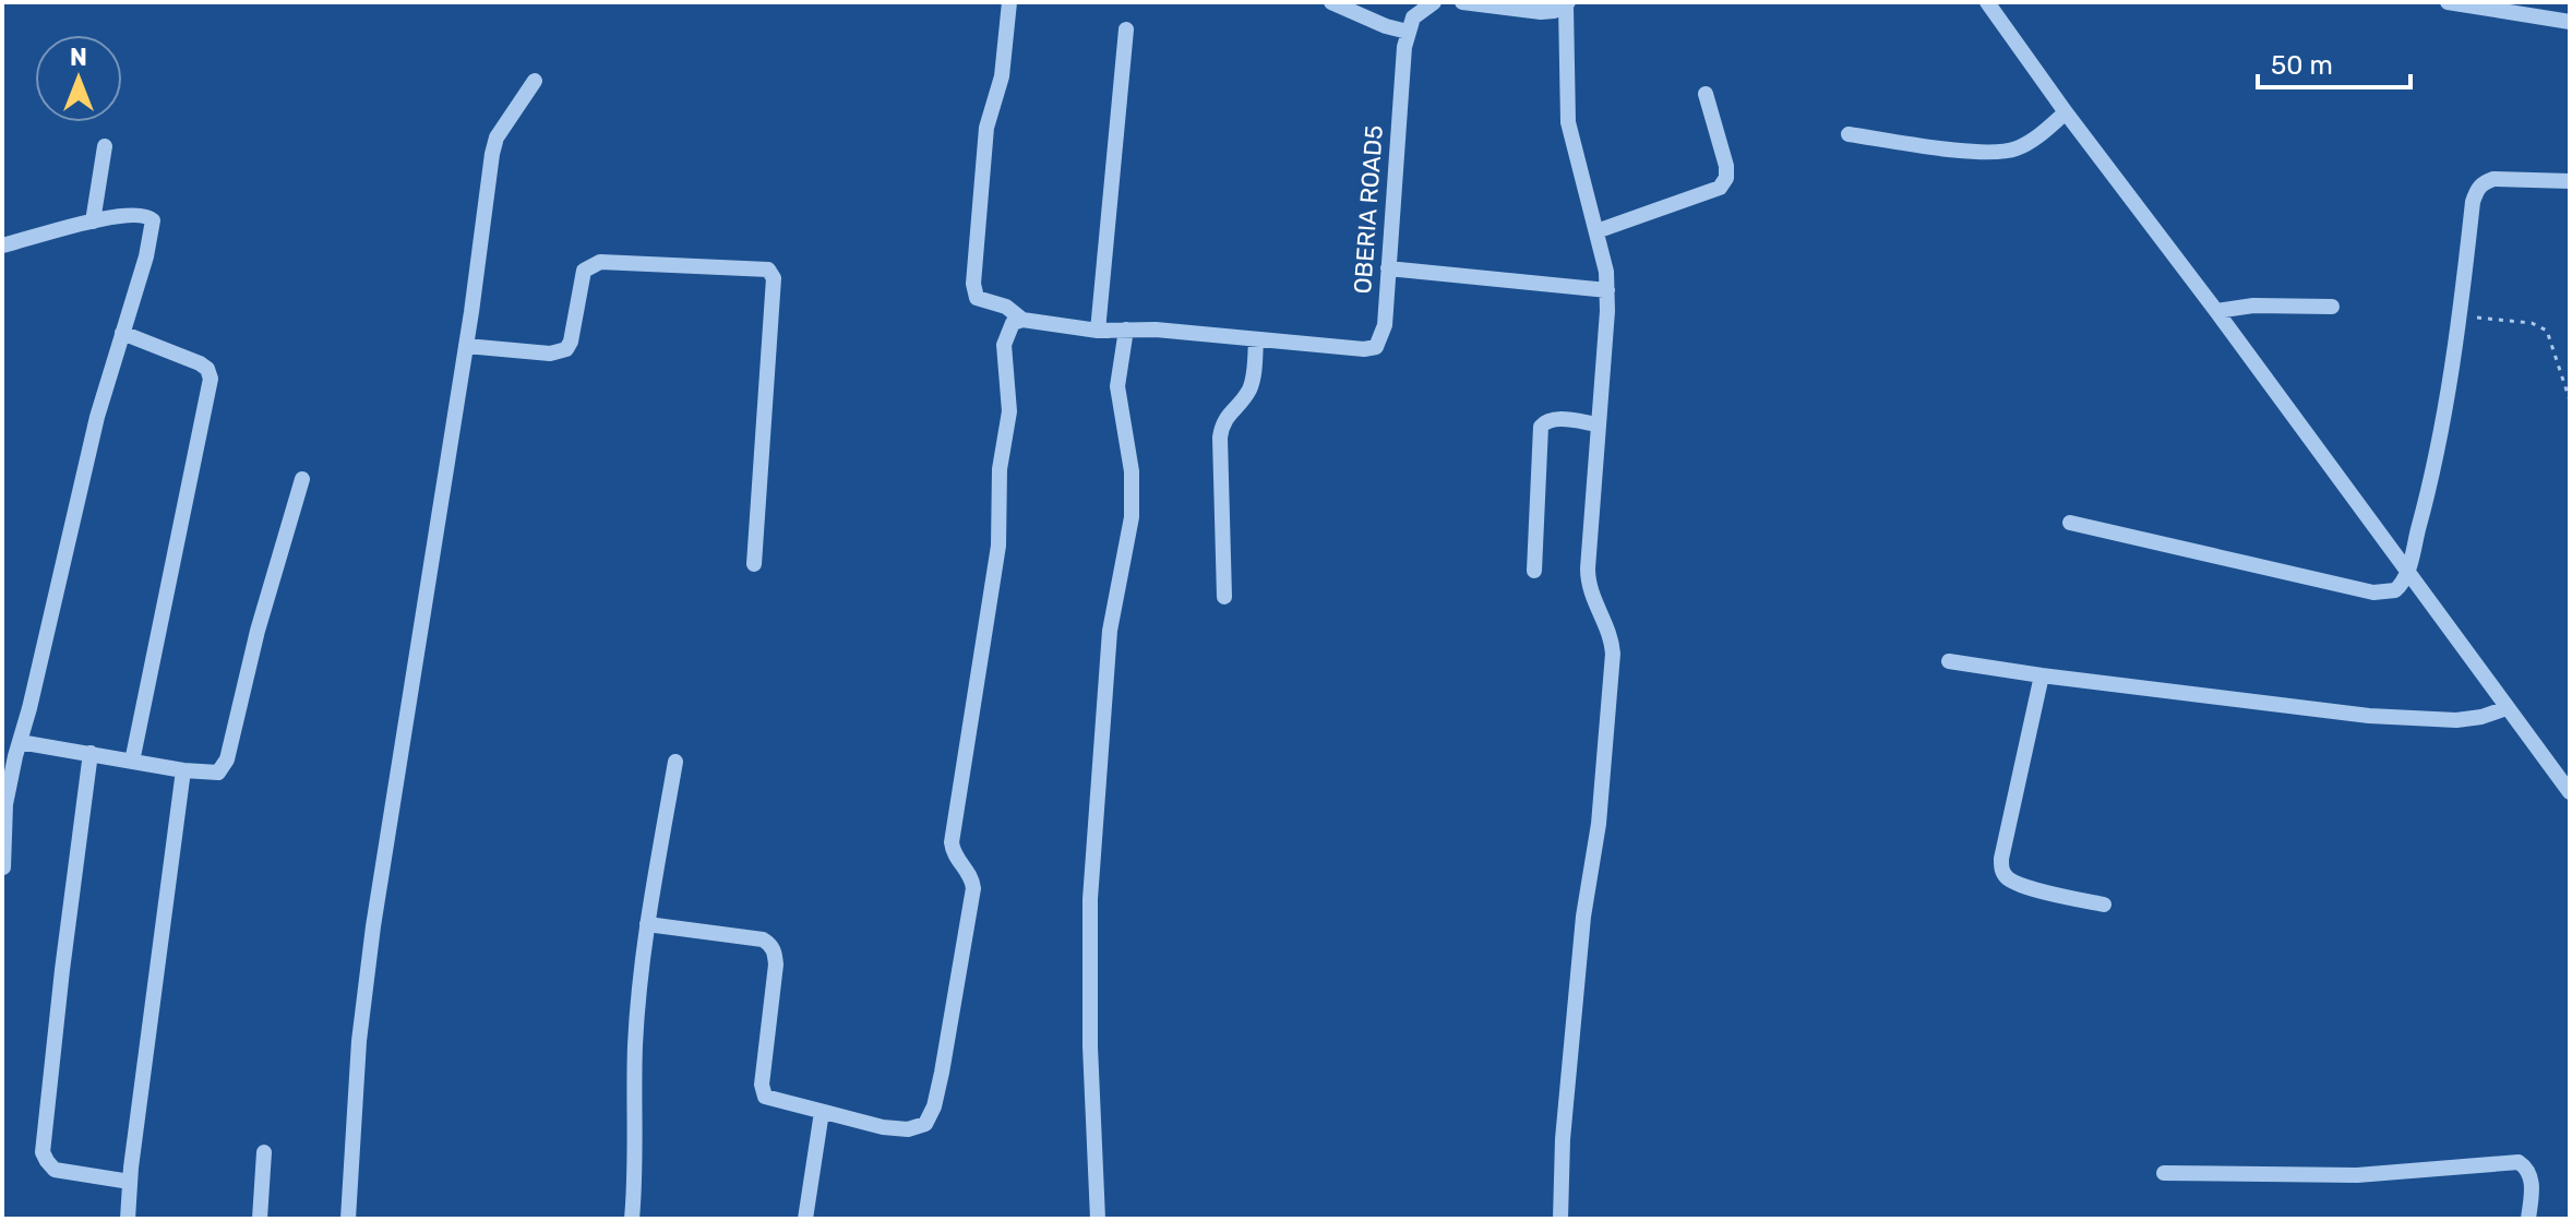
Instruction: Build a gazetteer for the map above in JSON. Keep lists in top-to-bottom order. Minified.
{"streets":{"street":["OBERIA ROAD5"]},"scale_bar":"50 m","north":"top"}
